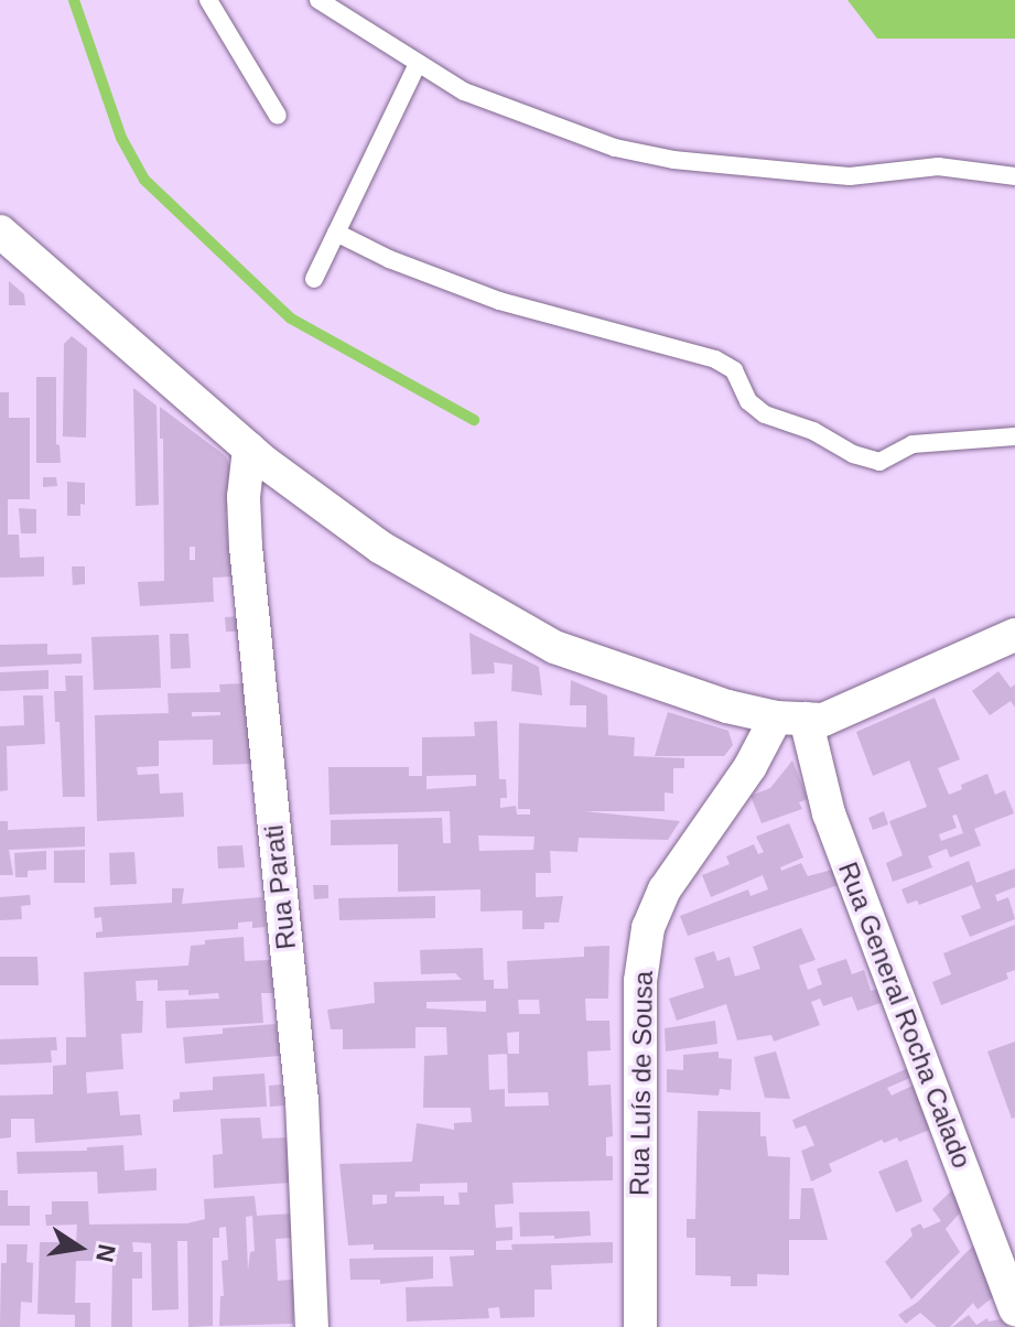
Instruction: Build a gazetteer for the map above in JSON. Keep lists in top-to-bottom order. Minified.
{"streets":{"street":["Rua Parati","Rua General Rocha Calado","Rua Luís de Sousa"]},"crossings":[["Rua General Rocha Calado","Rua Luís de Sousa"]],"north":"right"}
